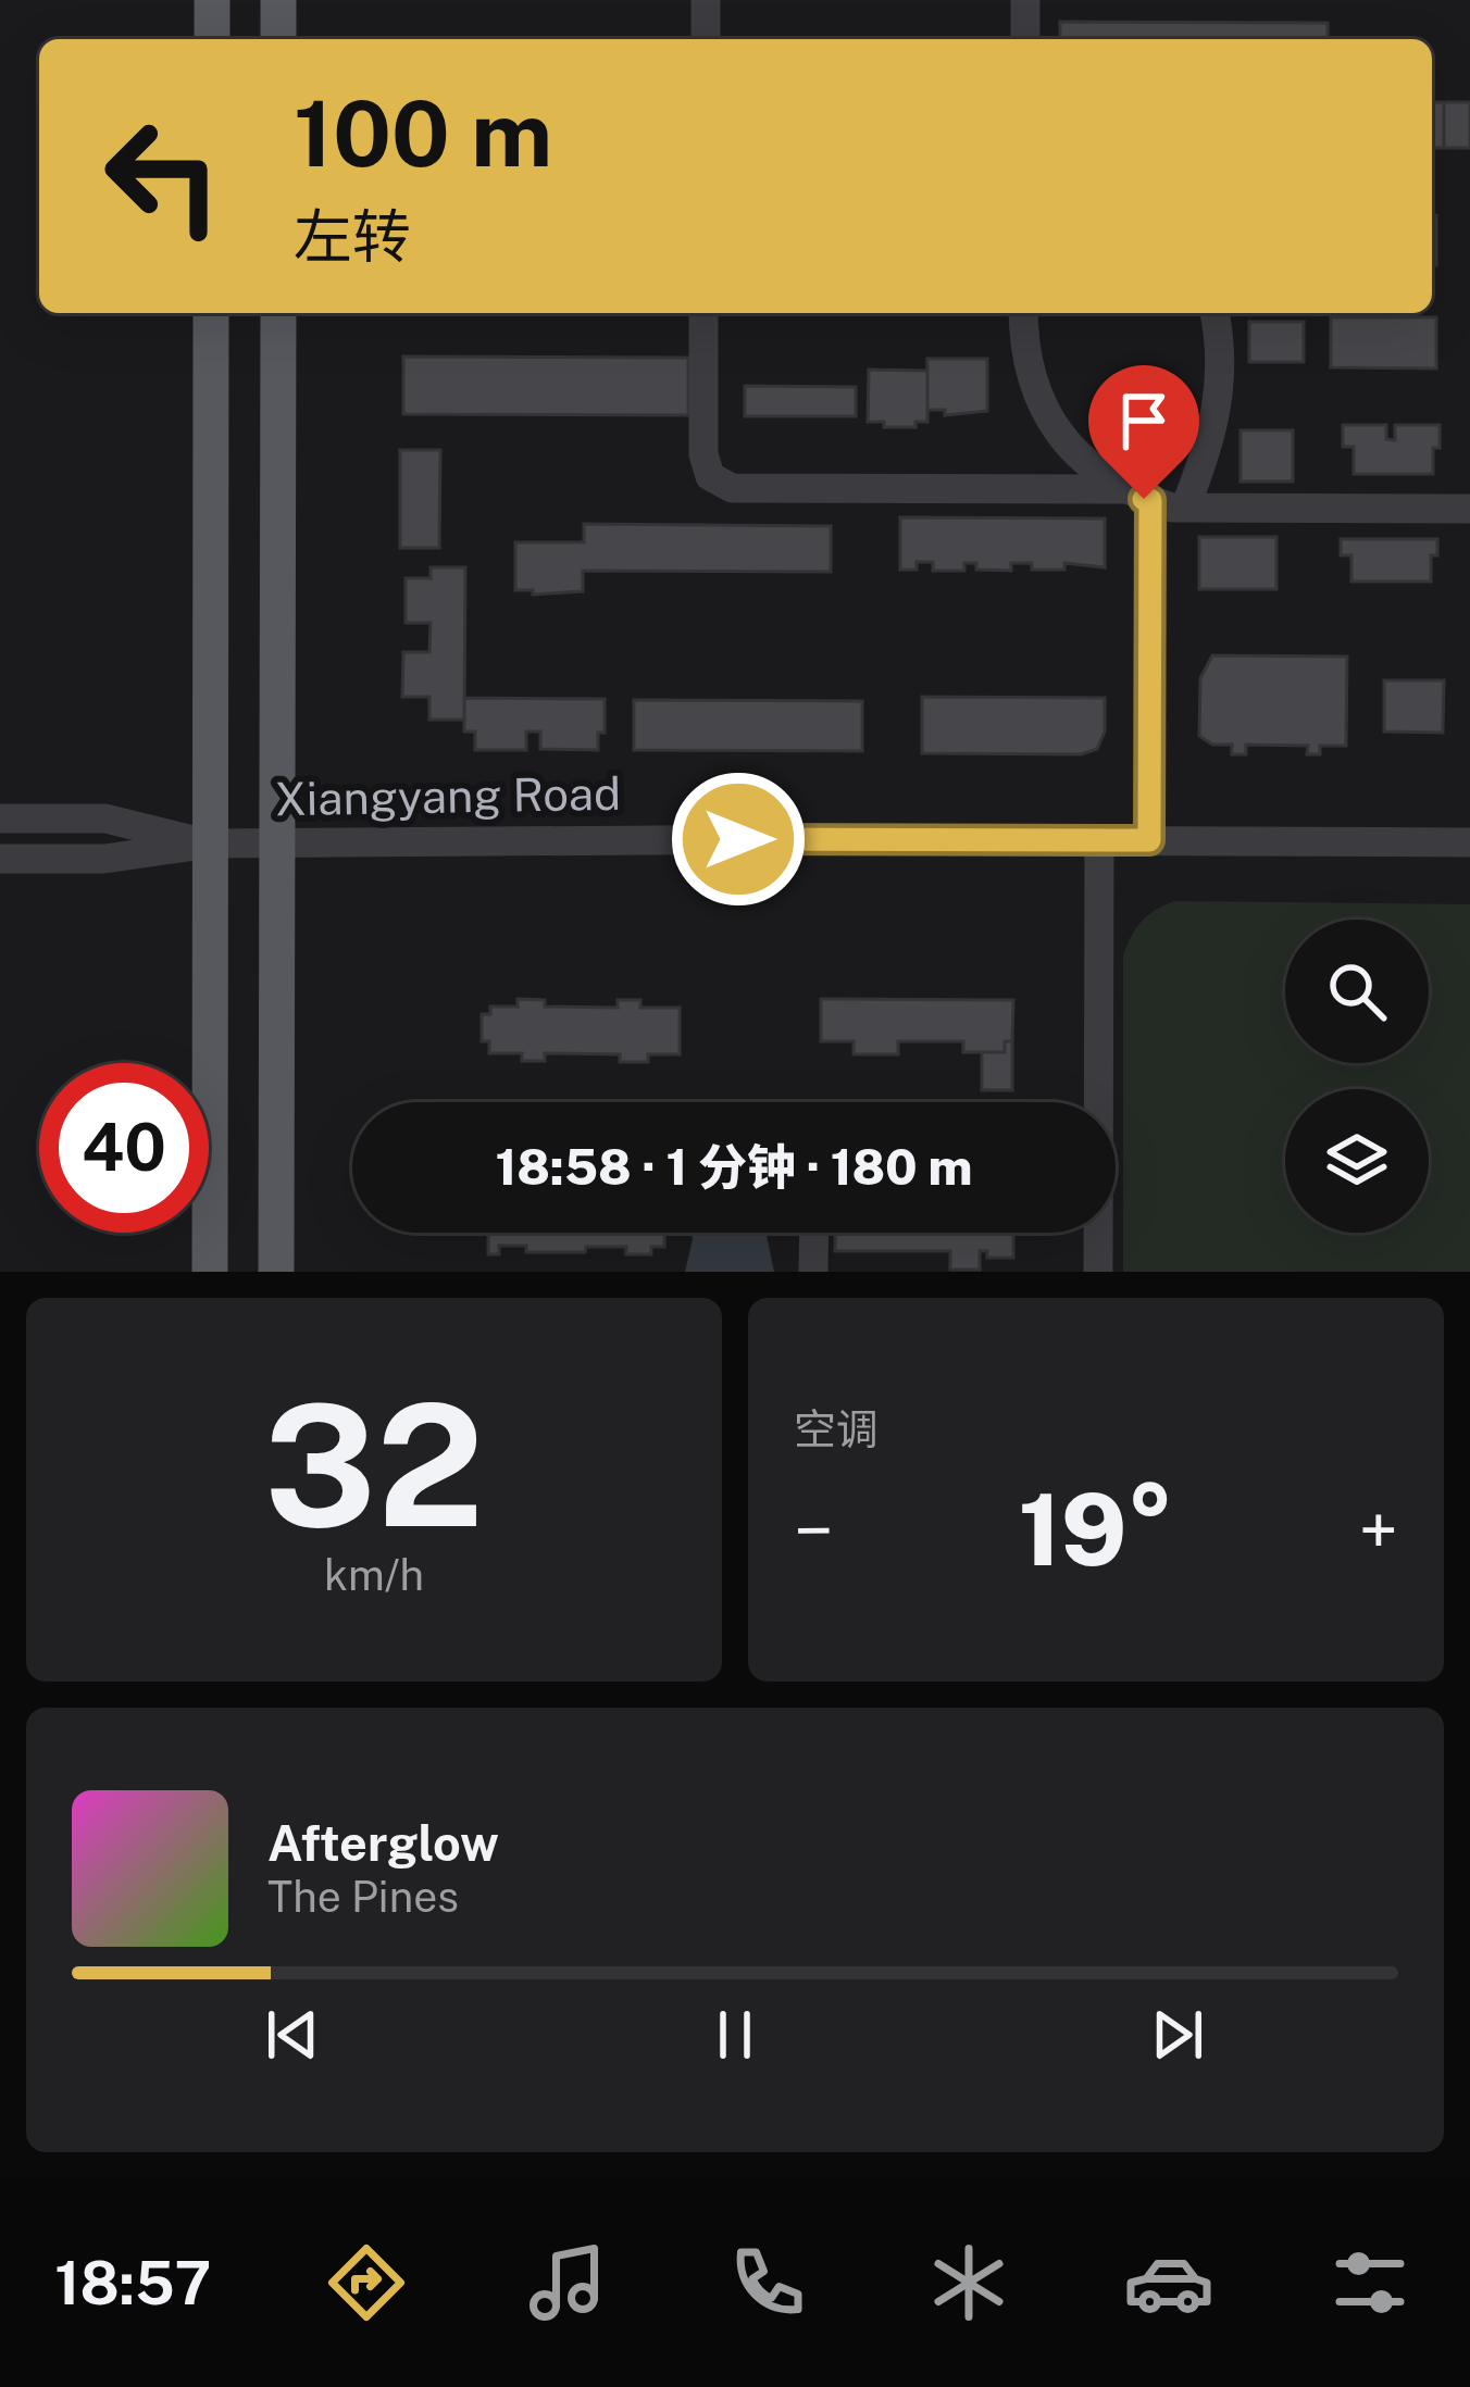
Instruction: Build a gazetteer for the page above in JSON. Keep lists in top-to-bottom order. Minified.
{"streets":{"street":["Xiangyang Road"]},"page":{"turn":["100 m","左转"],"limit":"40","trip":"18:58 · 1 分钟 · 180 m","tile":[["32","km/h"],"空调"],"heat":["−","19°","+"],"song":["Afterglow","The Pines"],"tabs":"18:57"}}
